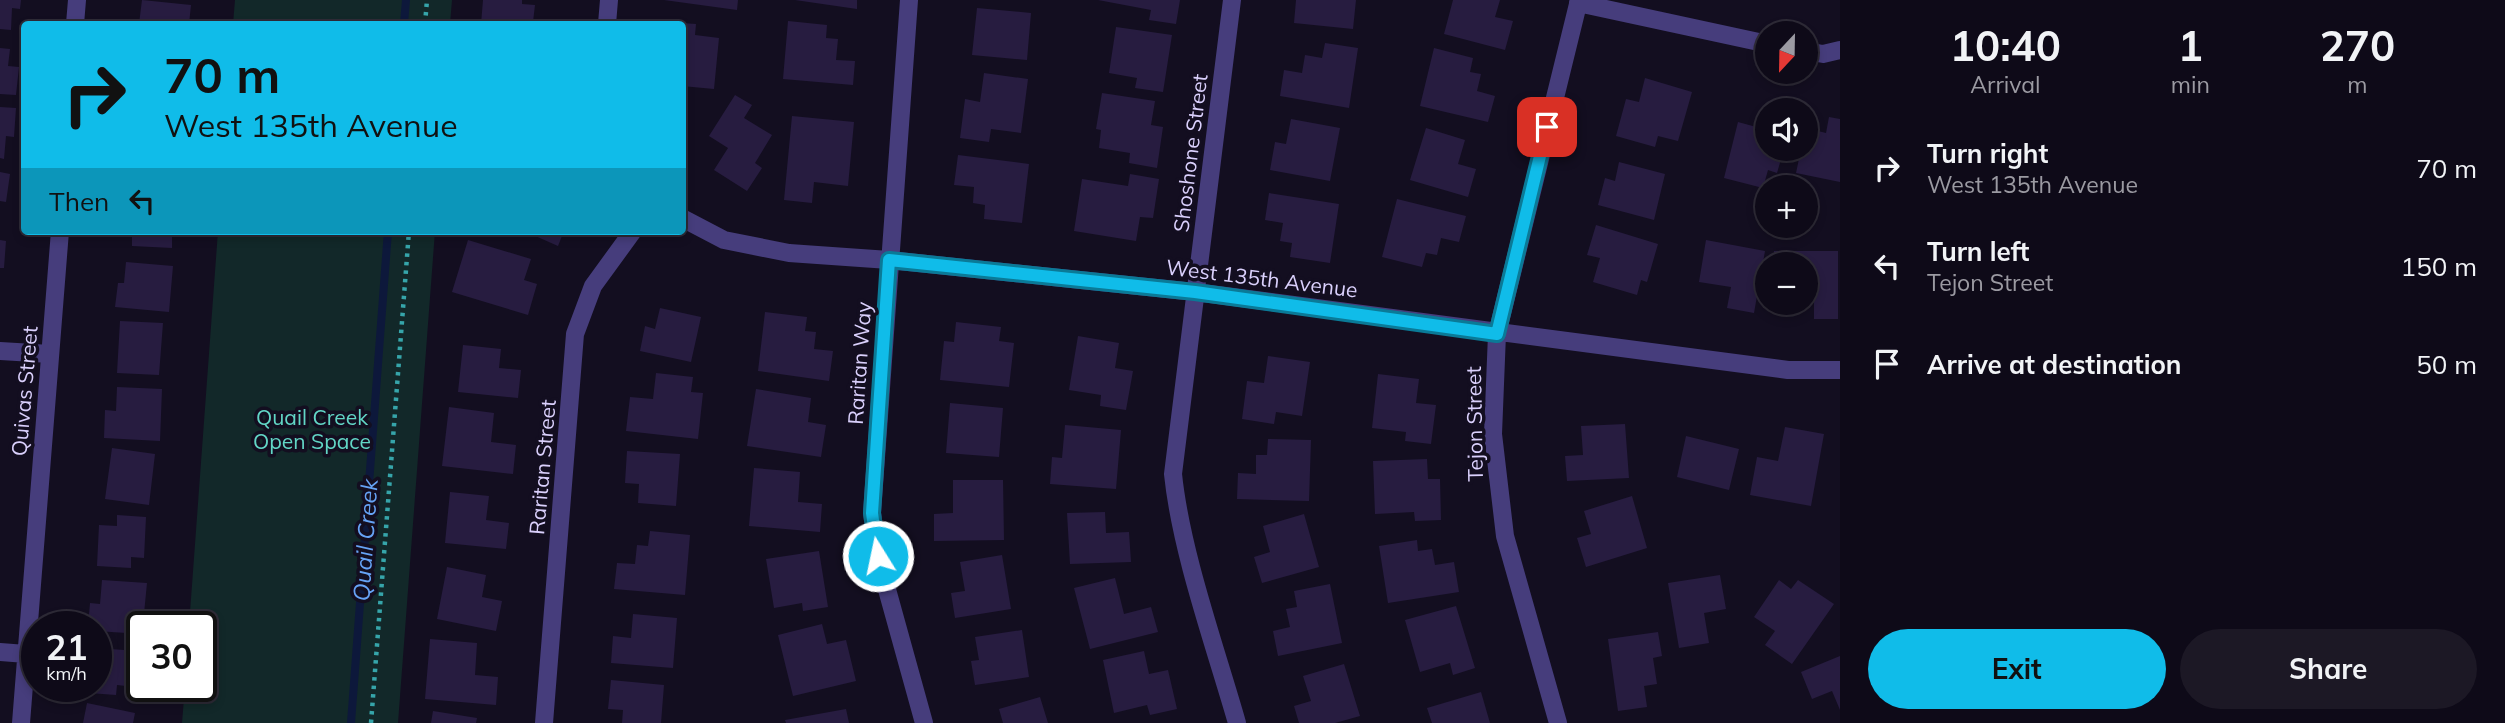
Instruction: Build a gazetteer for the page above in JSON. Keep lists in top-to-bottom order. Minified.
{"streets":{"street":["Shoshone Street","West 135th Avenue","Raritan Way","Quivas Street","Tejon Street","Raritan Street"]},"crossings":[["Shoshone Street","West 135th Avenue"],["West 135th Avenue","Raritan Way"],["West 135th Avenue","Tejon Street"]],"water":["Quail Creek"],"parks":["Quail Creek Open Space"],"north":"bottom","page":{"eta":["10:40","Arrival","1","min","270","m"],"map_buttons":["+","−"],"turn":["70 m","West 135th Avenue"],"list":[{"name":"Turn right","note":"West 135th Avenue","value":"70 m"},{"name":"Turn left","note":"Tejon Street","value":"150 m"},{"name":"Arrive at destination","value":"50 m"}],"then":"Then","speed":"21 km/h","limit":"30","buttons":["Exit","Share"]}}
